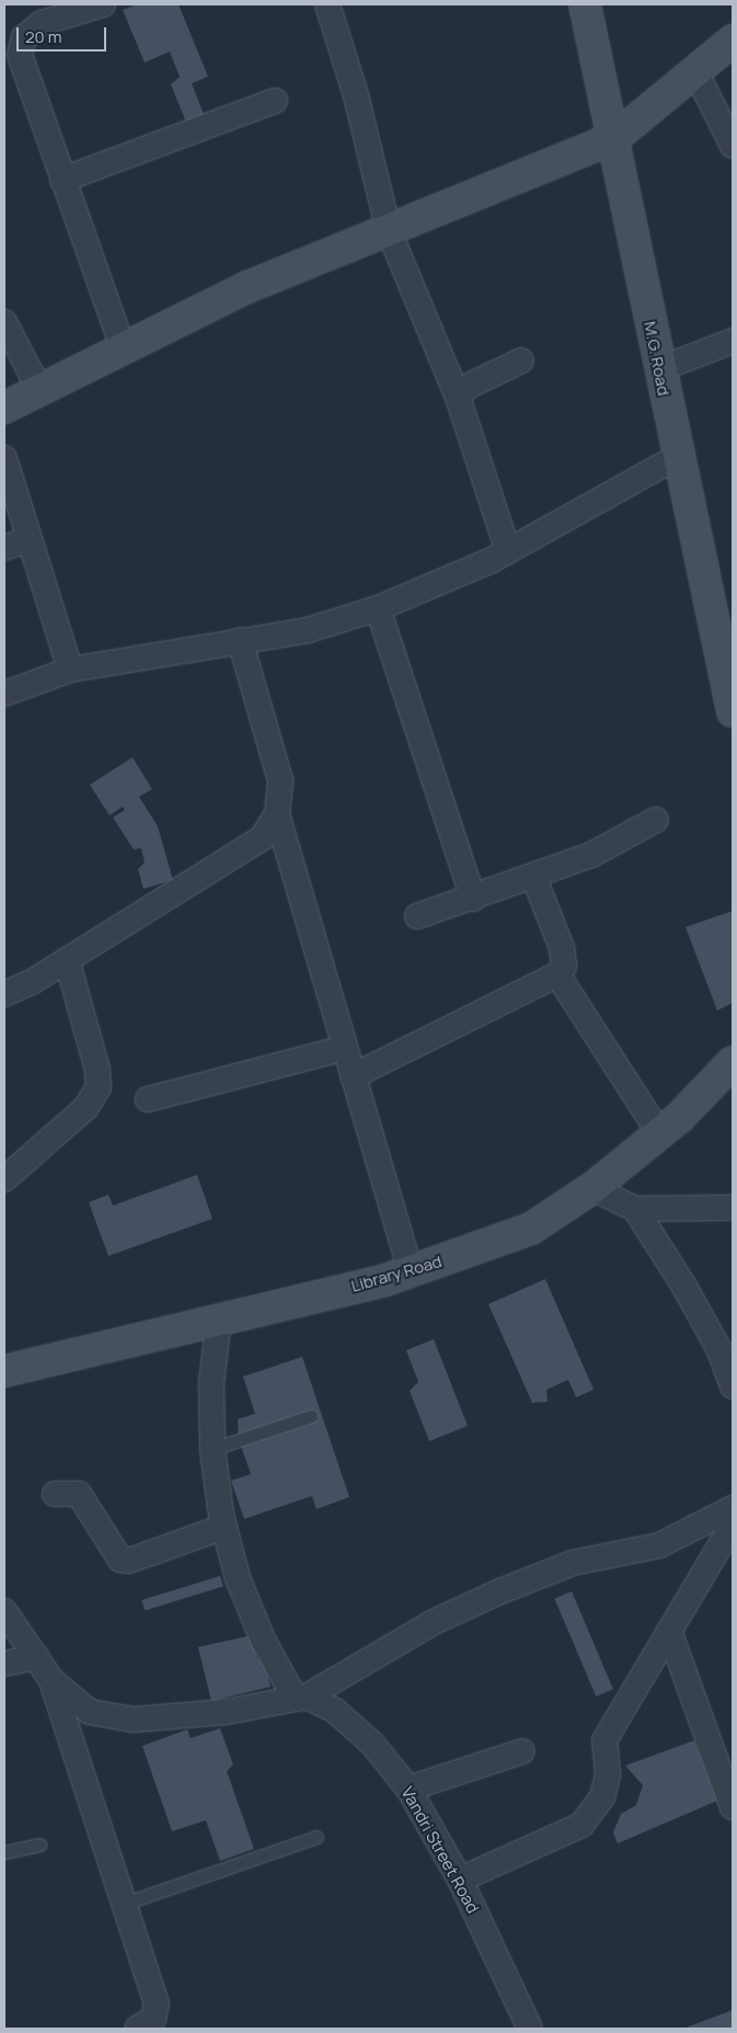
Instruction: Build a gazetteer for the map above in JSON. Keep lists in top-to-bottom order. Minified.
{"streets":{"street":["M.G. Road","Library Road","Vandri Street Road"]},"scale_bar":"20 m"}
